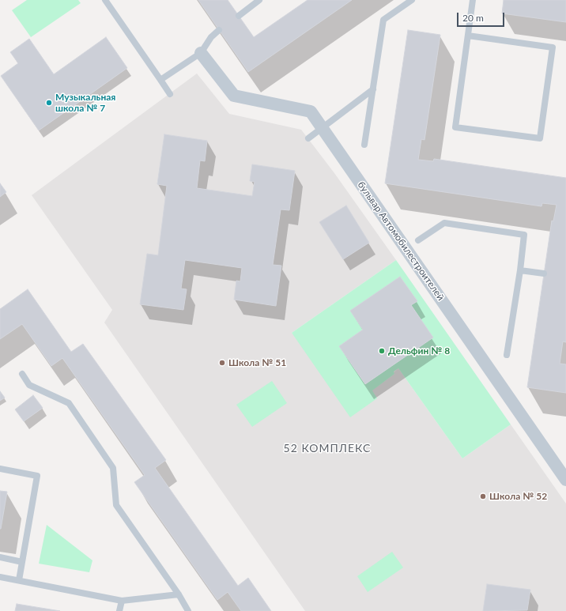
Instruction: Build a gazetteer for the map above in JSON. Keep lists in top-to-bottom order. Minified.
{"streets":{"street":["бульвар Автомобилестроителей"]},"districts":["52 КОМПЛЕКС"],"places":["Музыкальная школа № 7","Дельфин № 8","Школа № 51","Школа № 52"],"scale_bar":"20 m"}
